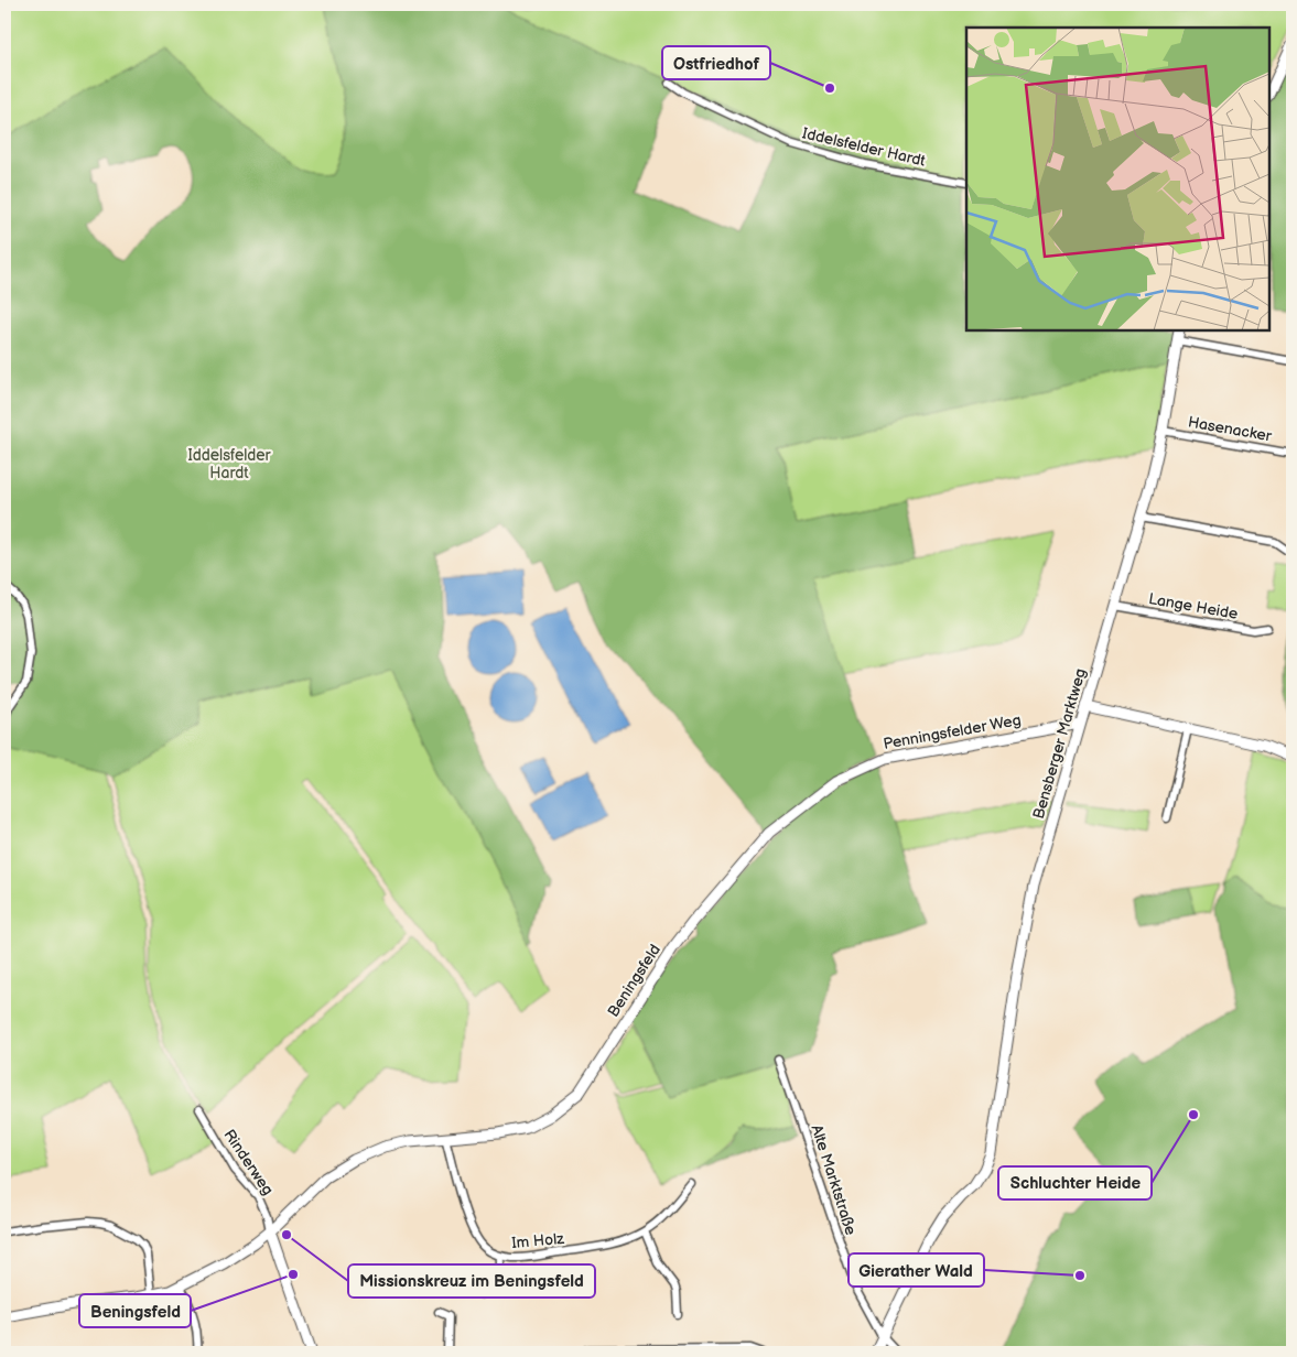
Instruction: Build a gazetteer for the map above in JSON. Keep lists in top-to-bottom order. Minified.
{"streets":{"street":["Iddelsfelder Hardt","Hasenacker","Lange Heide","Penningsfelder Weg","Bensberger Marktweg","Beningsfeld","Rinderweg","Alte Marktstraße","Im Holz"]},"crossings":[["Hasenacker","Bensberger Marktweg"],["Lange Heide","Bensberger Marktweg"],["Penningsfelder Weg","Bensberger Marktweg"],["Penningsfelder Weg","Beningsfeld"],["Bensberger Marktweg","Alte Marktstraße"],["Beningsfeld","Rinderweg"],["Beningsfeld","Im Holz"]],"parks":["Iddelsfelder Hardt"],"places":["Ostfriedhof","Schluchter Heide","Missionskreuz im Beningsfeld","Beningsfeld","Gierather Wald"]}
